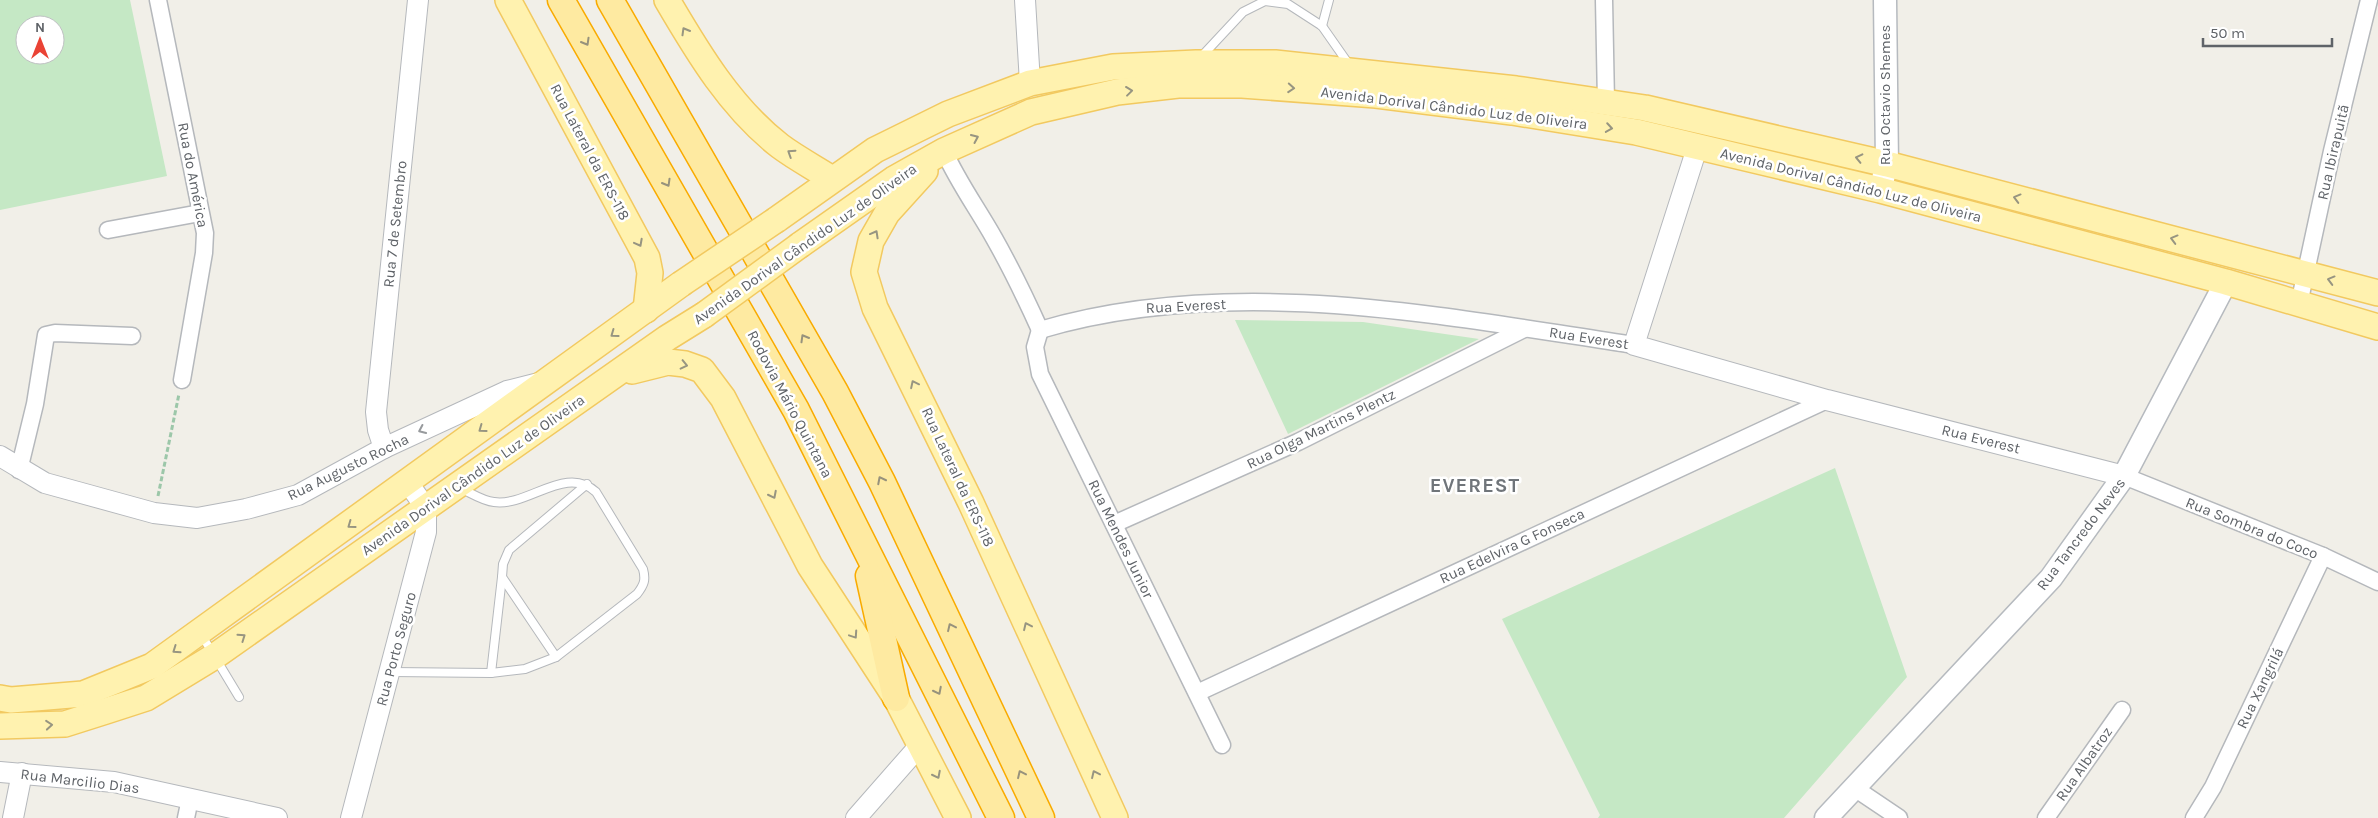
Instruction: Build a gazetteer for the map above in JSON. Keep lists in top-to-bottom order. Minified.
{"streets":{"highway":["Rodovia Mário Quintana"],"main road":["Rua Octavio Shemes","Avenida Dorival Cândido Luz de Oliveira","Rua Lateral da ERS-118","Rua Tancredo Neves"],"street":["Rua Ibirapuitã","Rua do América","Rua 7 de Setembro","Rua Everest","Rua Olga Martins Plentz","Rua Augusto Rocha","Rua Sombra do Coco","Rua Mendes Junior","Rua Edelvira G Fonseca","Rua Porto Seguro","Rua Xangrilá","Rua Albatroz","Rua Marcilio Dias"]},"crossings":[["Rua Octavio Shemes","Avenida Dorival Cândido Luz de Oliveira"],["Avenida Dorival Cândido Luz de Oliveira","Rua Lateral da ERS-118"],["Avenida Dorival Cândido Luz de Oliveira","Rua Ibirapuitã"],["Avenida Dorival Cândido Luz de Oliveira","Rua Augusto Rocha"],["Avenida Dorival Cândido Luz de Oliveira","Rua Tancredo Neves"],["Avenida Dorival Cândido Luz de Oliveira","Rua Porto Seguro"],["Rua 7 de Setembro","Rua Augusto Rocha"],["Rua Everest","Rua Olga Martins Plentz"],["Rua Everest","Rua Sombra do Coco"],["Rua Everest","Rua Tancredo Neves"],["Rua Everest","Rua Mendes Junior"],["Rua Everest","Rua Edelvira G Fonseca"],["Rua Olga Martins Plentz","Rua Mendes Junior"],["Rua Sombra do Coco","Rua Tancredo Neves"],["Rua Sombra do Coco","Rua Xangrilá"],["Rua Mendes Junior","Rua Edelvira G Fonseca"]],"districts":["EVEREST"],"scale_bar":"50 m","north":"top"}
